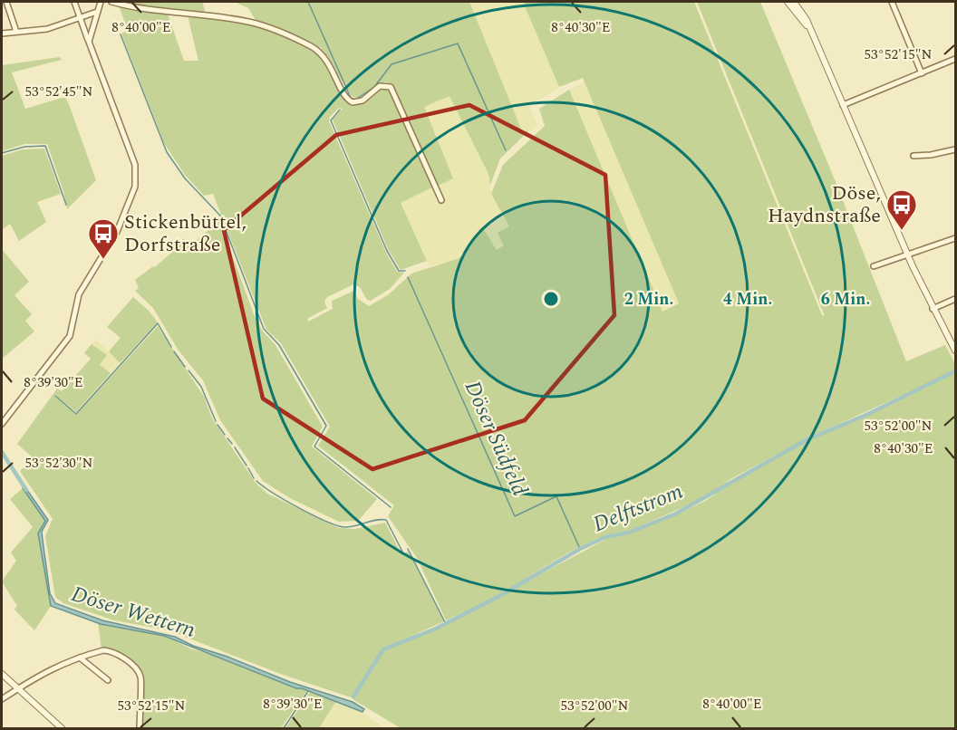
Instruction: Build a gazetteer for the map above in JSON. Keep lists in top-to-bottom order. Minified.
{"water":["Döser Südfeld","Delftstrom","Döser Wettern"],"places":{"bus stop":["Döse, Haydnstraße","Stickenbüttel, Dorfstraße"]},"coordinates":["8°40'00\"E","8°40'30\"E","53°52'15\"N","53°52'45\"N","8°39'30\"E","53°52'00\"N","53°52'30\"N"],"rings":["2 Min.","4 Min.","6 Min."]}
